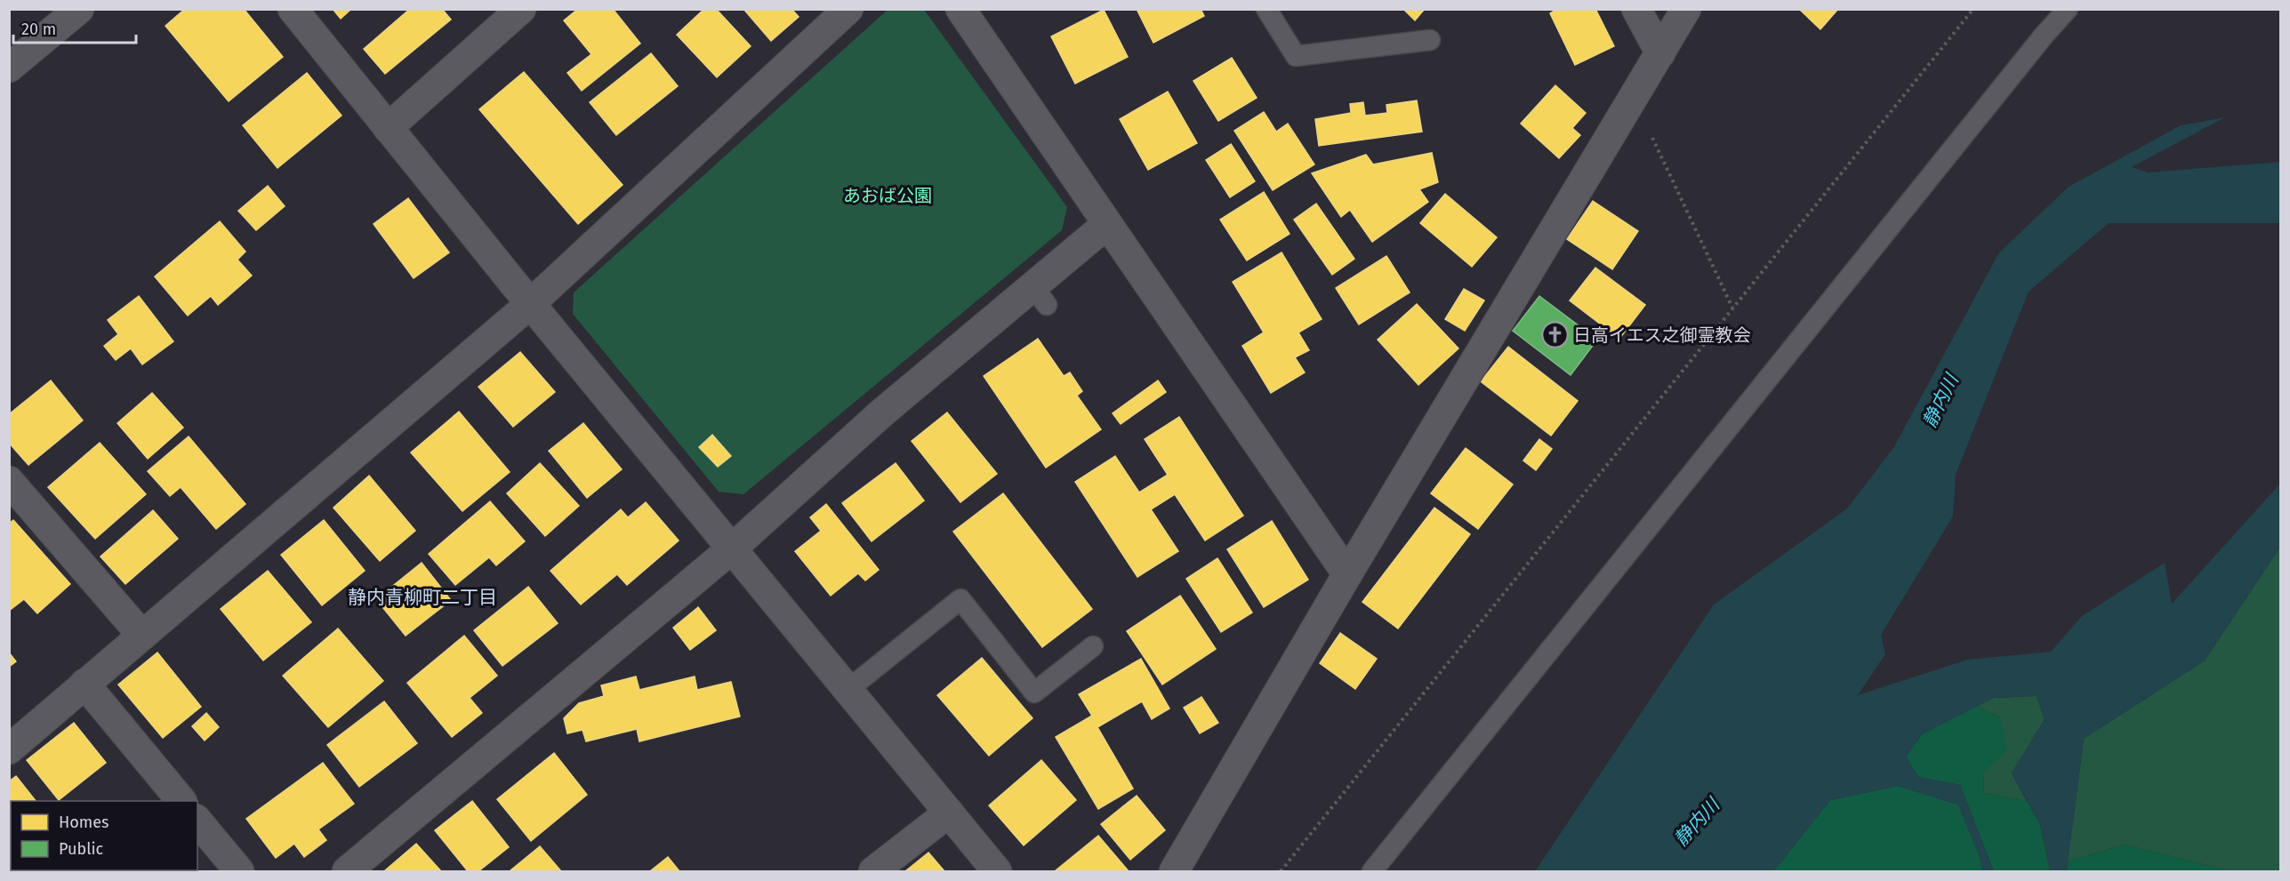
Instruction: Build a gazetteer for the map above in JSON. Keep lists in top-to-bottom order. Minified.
{"districts":["静内青柳町二丁目"],"water":["静内川"],"parks":["あおば公園"],"places":{"church":["日高イエス之御霊教会"]},"legend":["Homes","Public"],"scale_bar":"20 m"}
